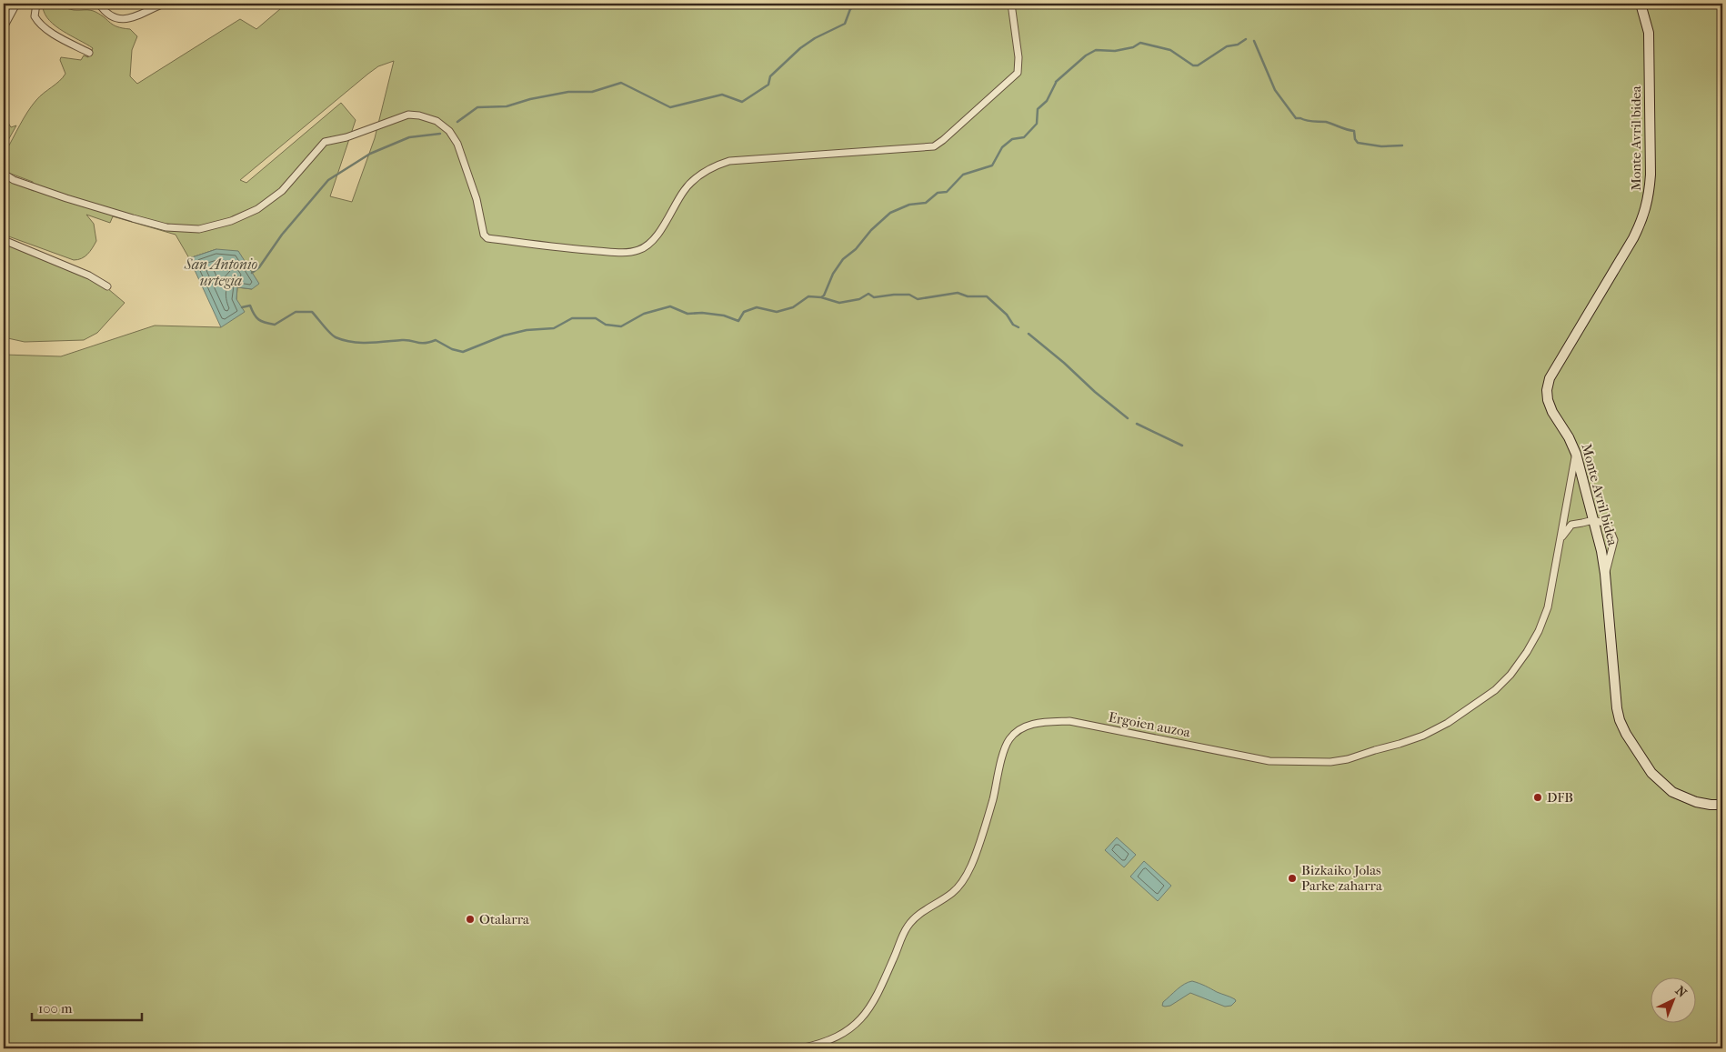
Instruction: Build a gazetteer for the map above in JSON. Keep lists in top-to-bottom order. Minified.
{"streets":{"street":["Monte Avril bidea","Ergoien auzoa"]},"crossings":[["Monte Avril bidea","Ergoien auzoa"]],"water":["San Antonio urtegia"],"places":["DFB","Bizkaiko Jolas Parke zaharra","Otalarra"],"scale_bar":"100 m","north":"top right"}
